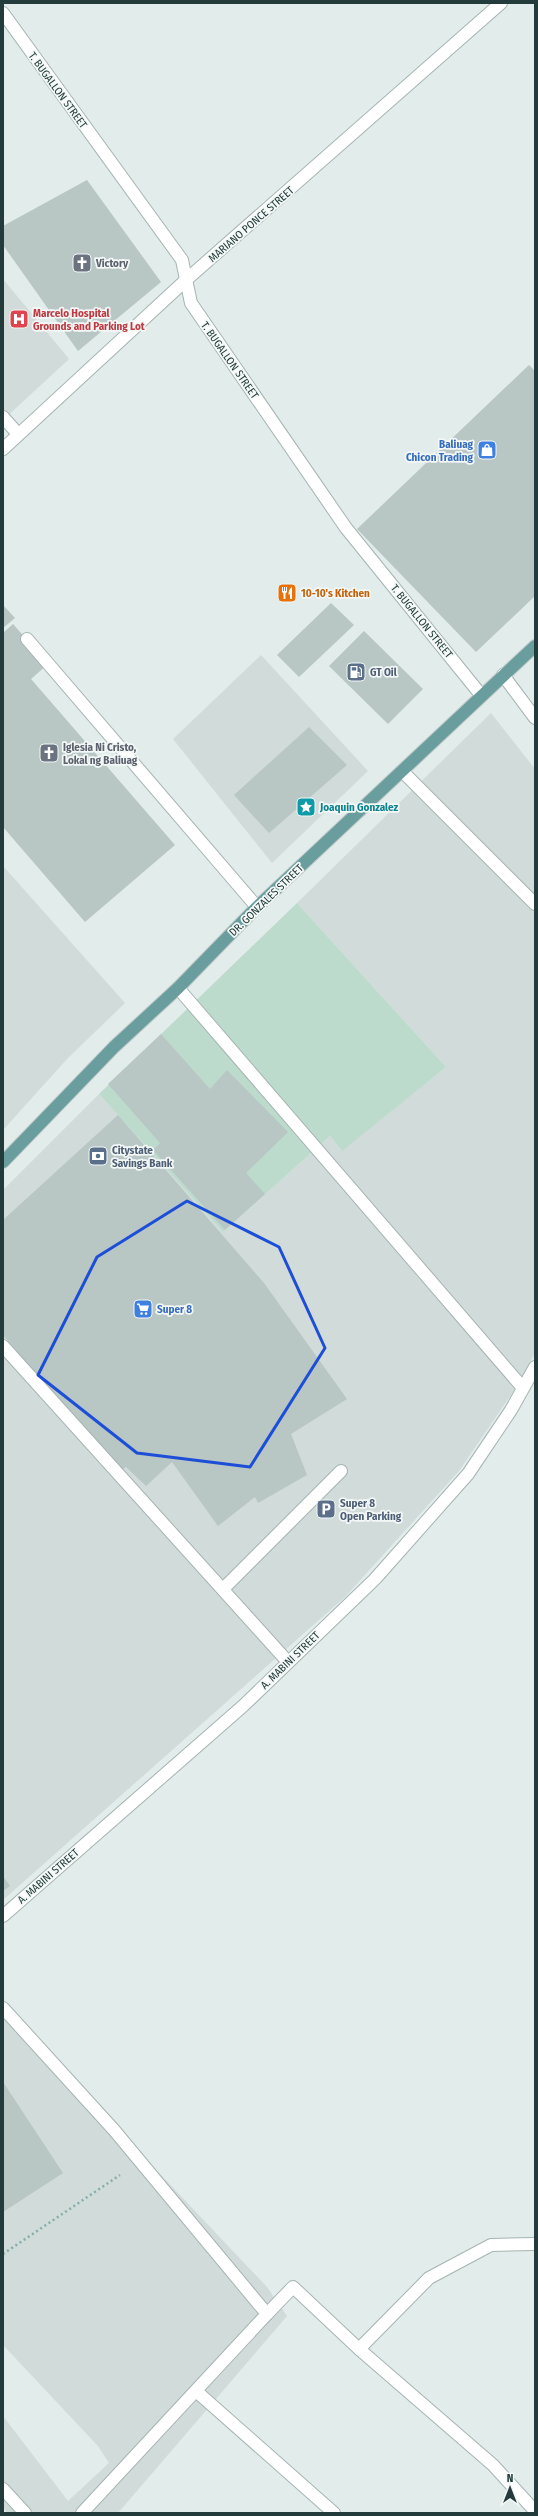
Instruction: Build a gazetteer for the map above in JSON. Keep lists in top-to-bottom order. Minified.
{"streets":{"main road":["DR. GONZALES STREET"],"street":["T. BUGALLON STREET","MARIANO PONCE STREET","A. MABINI STREET"]},"crossings":[["T. BUGALLON STREET","MARIANO PONCE STREET"],["T. BUGALLON STREET","DR. GONZALES STREET"]],"places":{"church":["Victory","Iglesia Ni Cristo, Lokal ng Baliuag"],"hospital":["Marcelo Hospital Grounds and Parking Lot"],"shop":["Baliuag Chicon Trading"],"restaurant":["10-10's Kitchen"],"fuel station":["GT Oil"],"place":["Joaquin Gonzalez"],"bank":["Citystate Savings Bank"],"supermarket":["Super 8"],"parking":["Super 8 Open Parking"]},"north":"top"}
